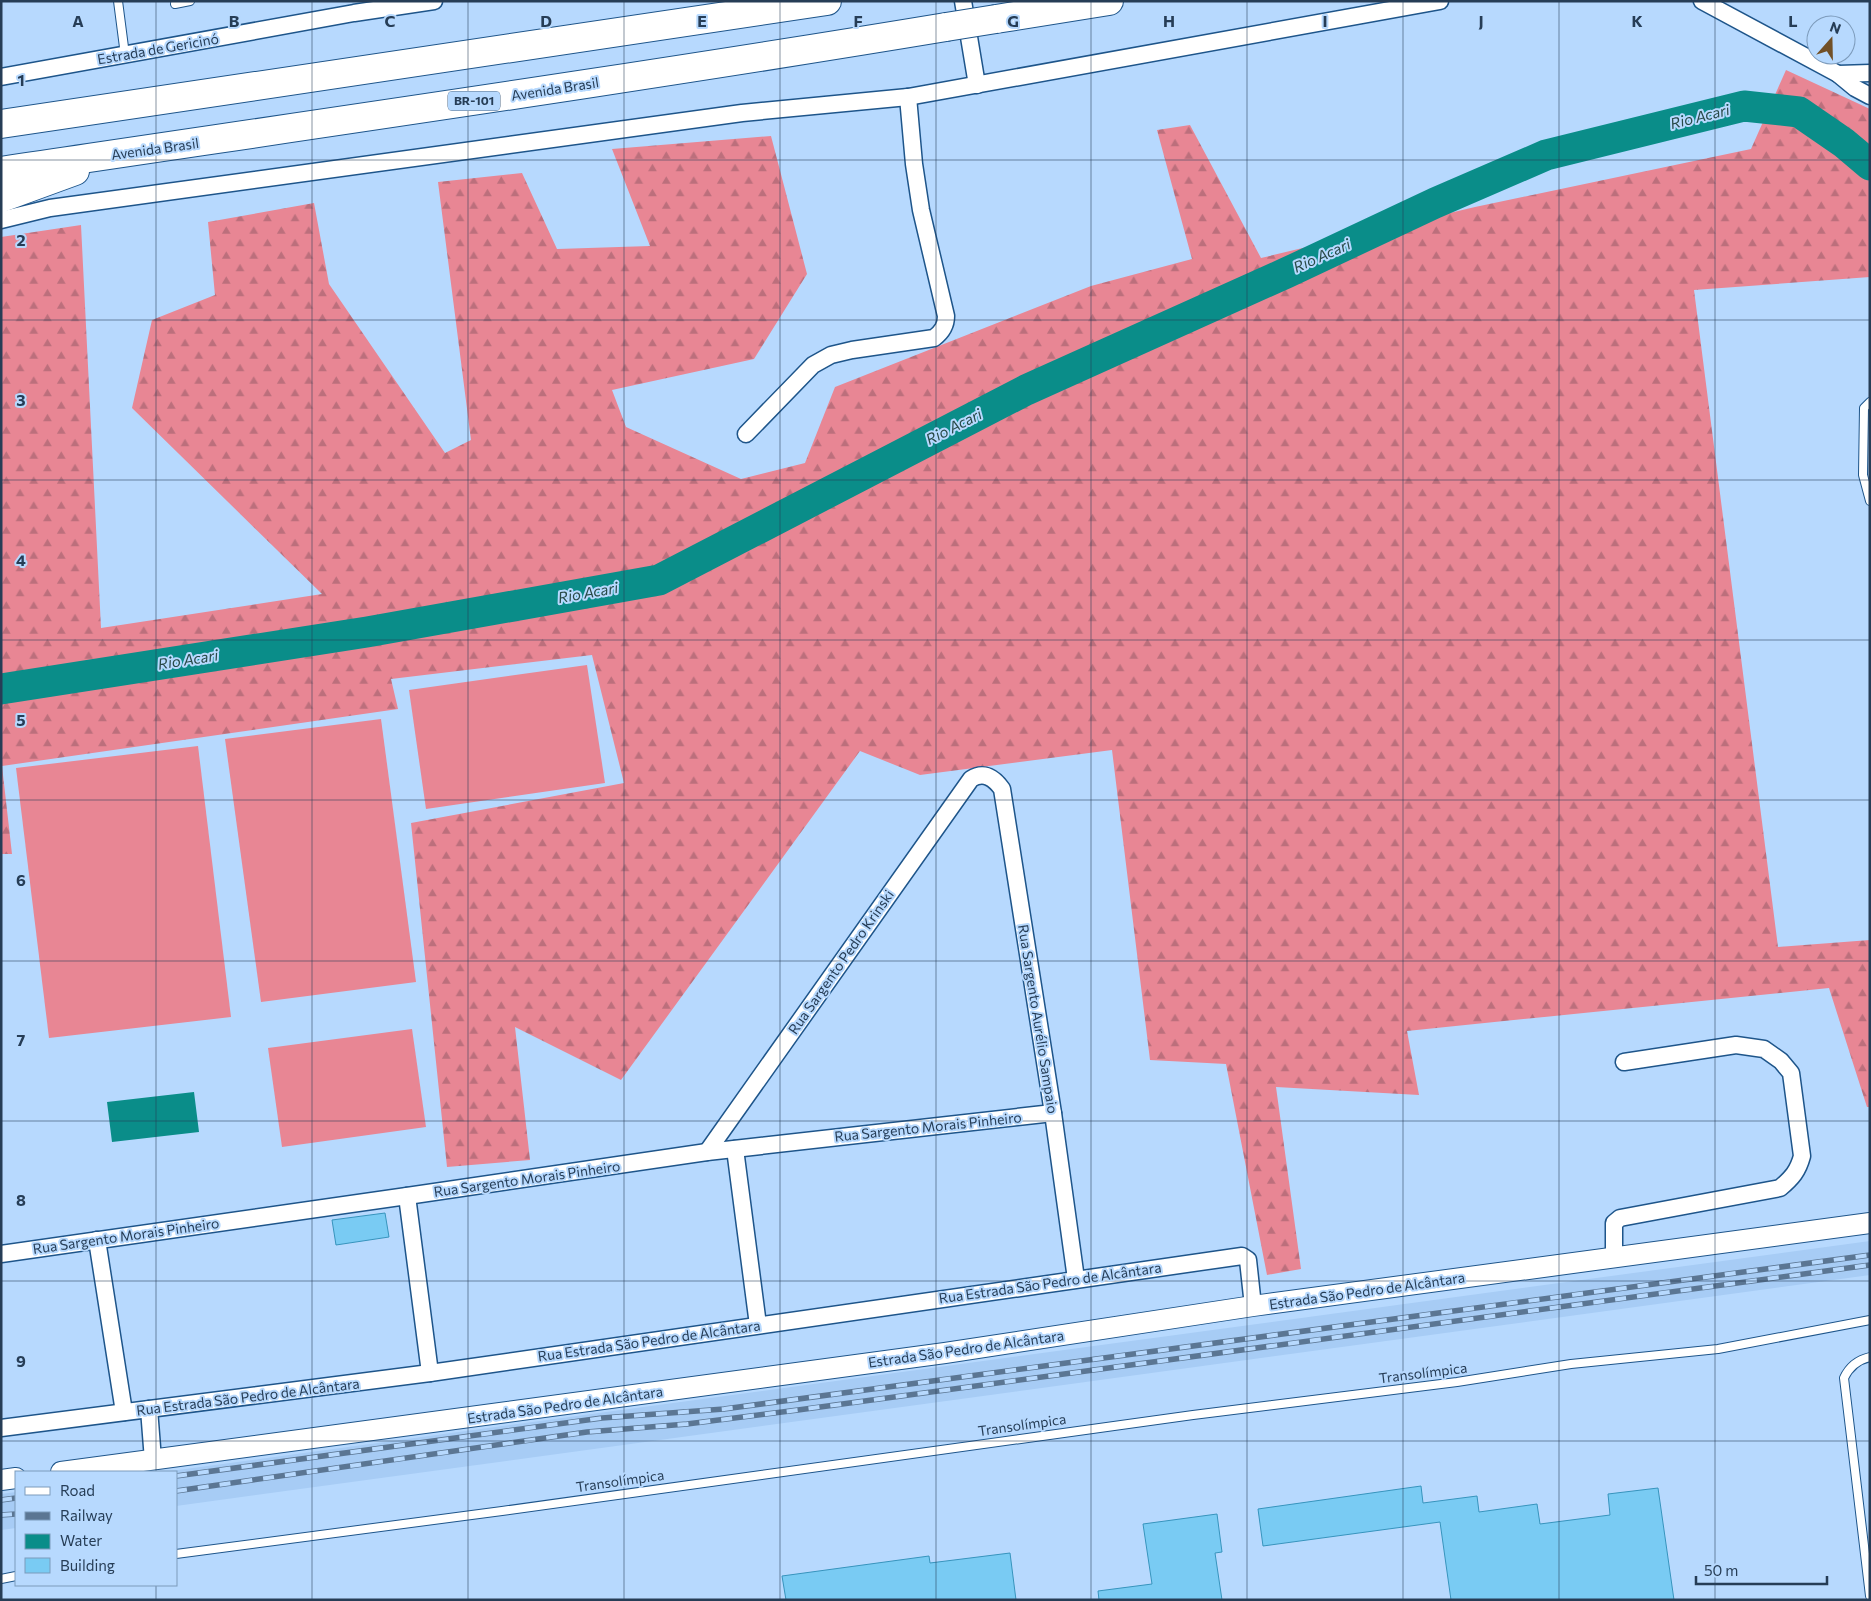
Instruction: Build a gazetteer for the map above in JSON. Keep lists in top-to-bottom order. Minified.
{"streets":{"highway":["Avenida Brasil","BR-101"],"street":["Estrada de Gericinó","Rua Sargento Pedro Krinski","Rua Sargento Aurélio Sampaio","Rua Sargento Morais Pinheiro","Rua Estrada São Pedro de Alcântara","Estrada São Pedro de Alcântara"],"lane":["Transolímpica"]},"crossings":[["Rua Sargento Pedro Krinski","Rua Sargento Aurélio Sampaio"],["Rua Sargento Pedro Krinski","Rua Sargento Morais Pinheiro"],["Rua Sargento Aurélio Sampaio","Rua Sargento Morais Pinheiro"],["Rua Sargento Aurélio Sampaio","Rua Estrada São Pedro de Alcântara"],["Rua Estrada São Pedro de Alcântara","Estrada São Pedro de Alcântara"]],"water":["Rio Acari"],"legend":["Road","Railway","Water","Building"],"scale_bar":"50 m","north":"top","grid":{"columns":["A","B","C","D","E","F","G","H","I","J","K","L"],"rows":["1","2","3","4","5","6","7","8","9"]}}
